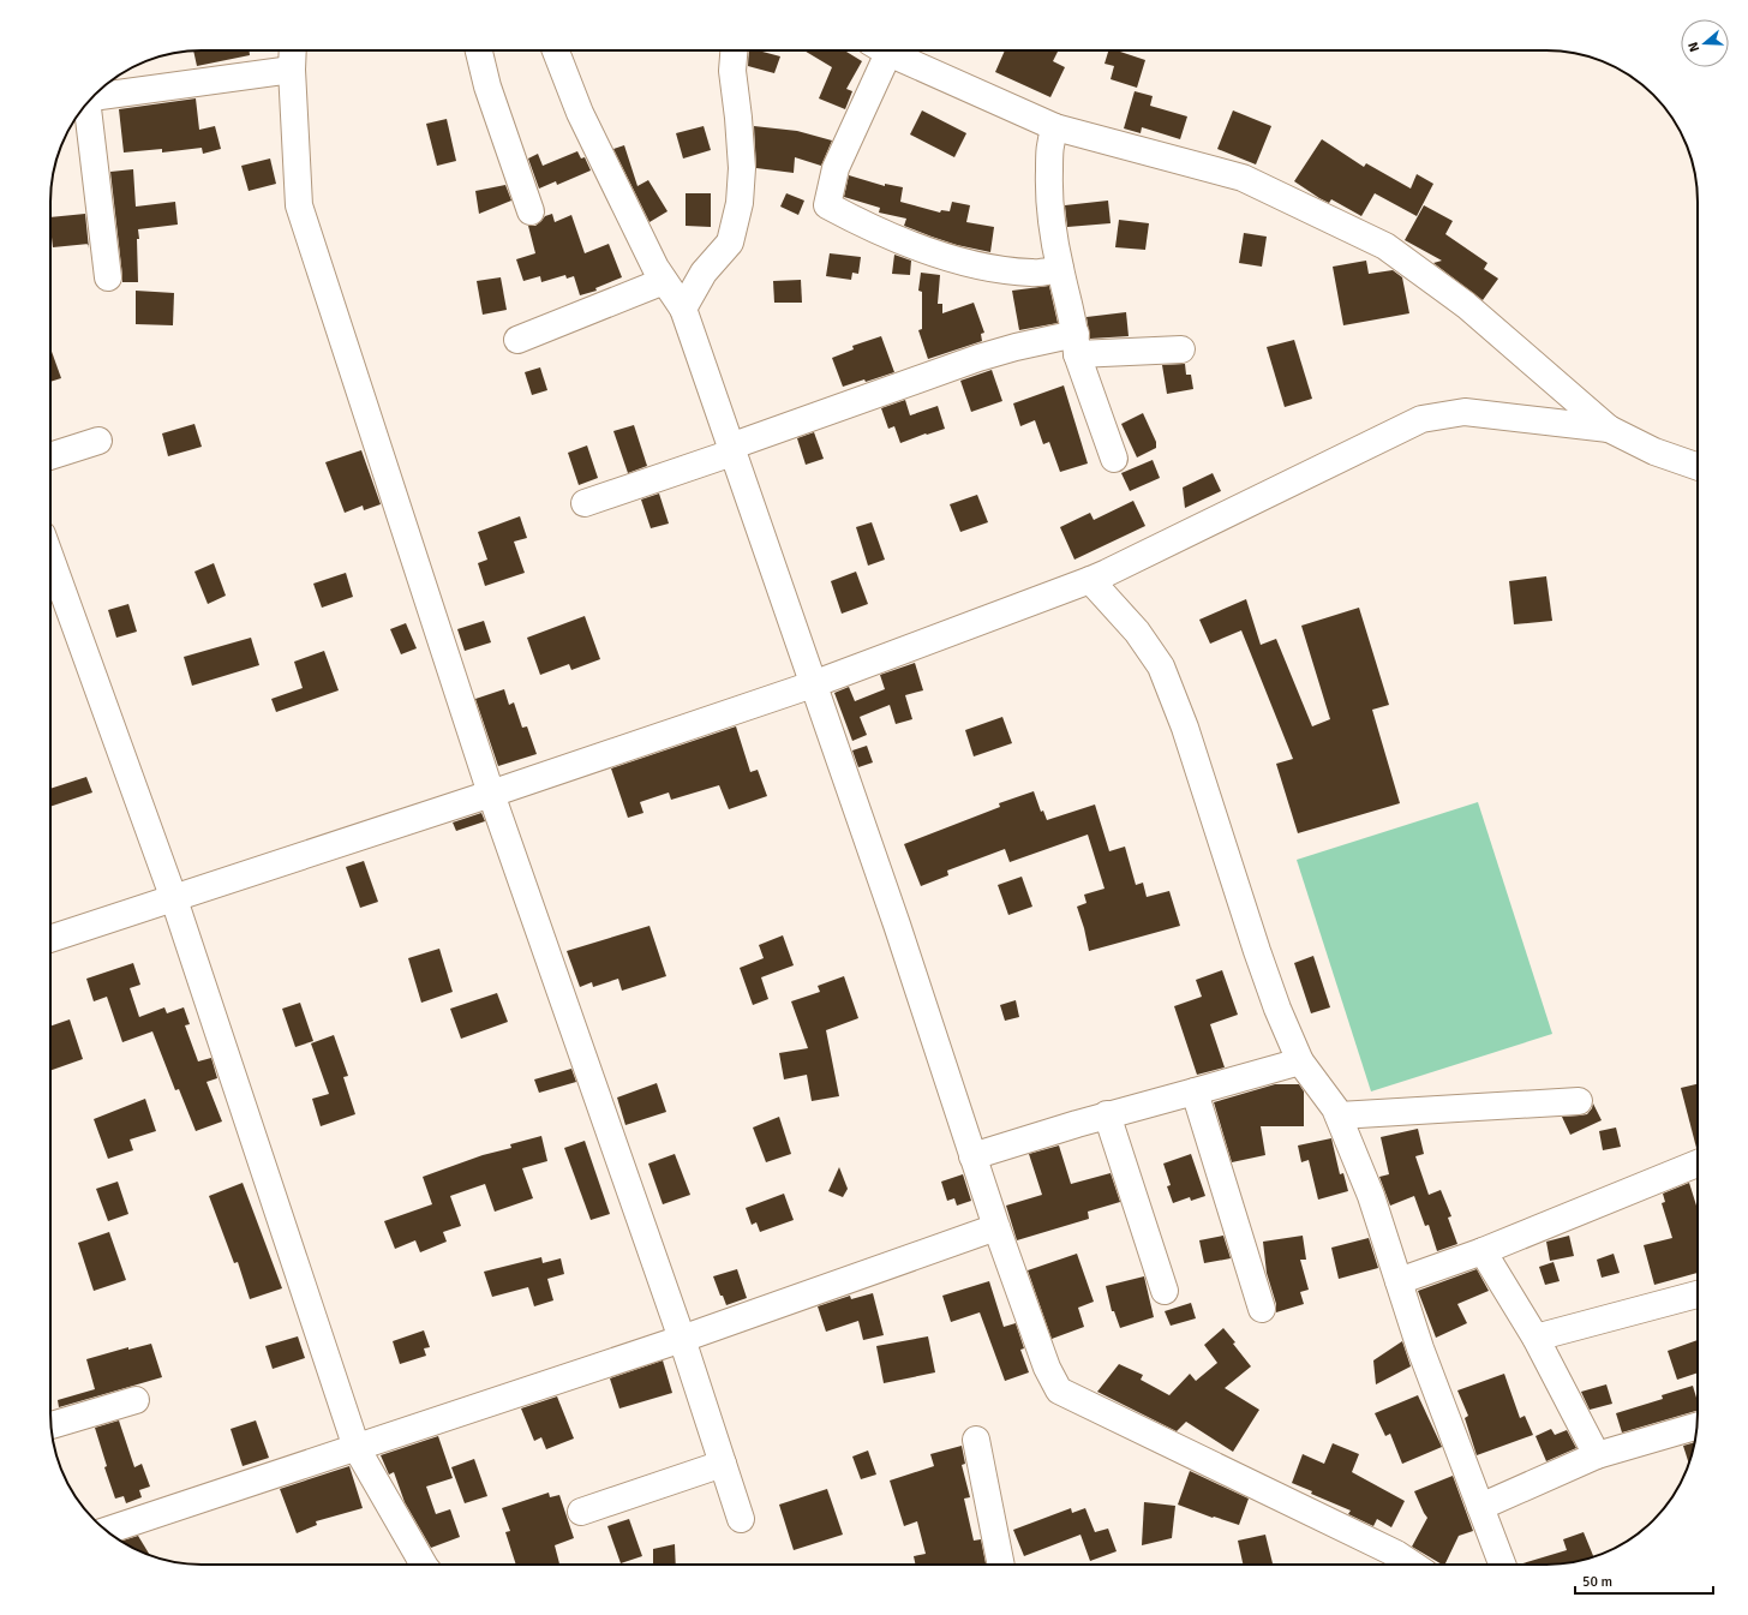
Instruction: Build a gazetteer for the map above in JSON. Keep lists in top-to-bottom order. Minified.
{"scale_bar":"50 m","north":"left"}
